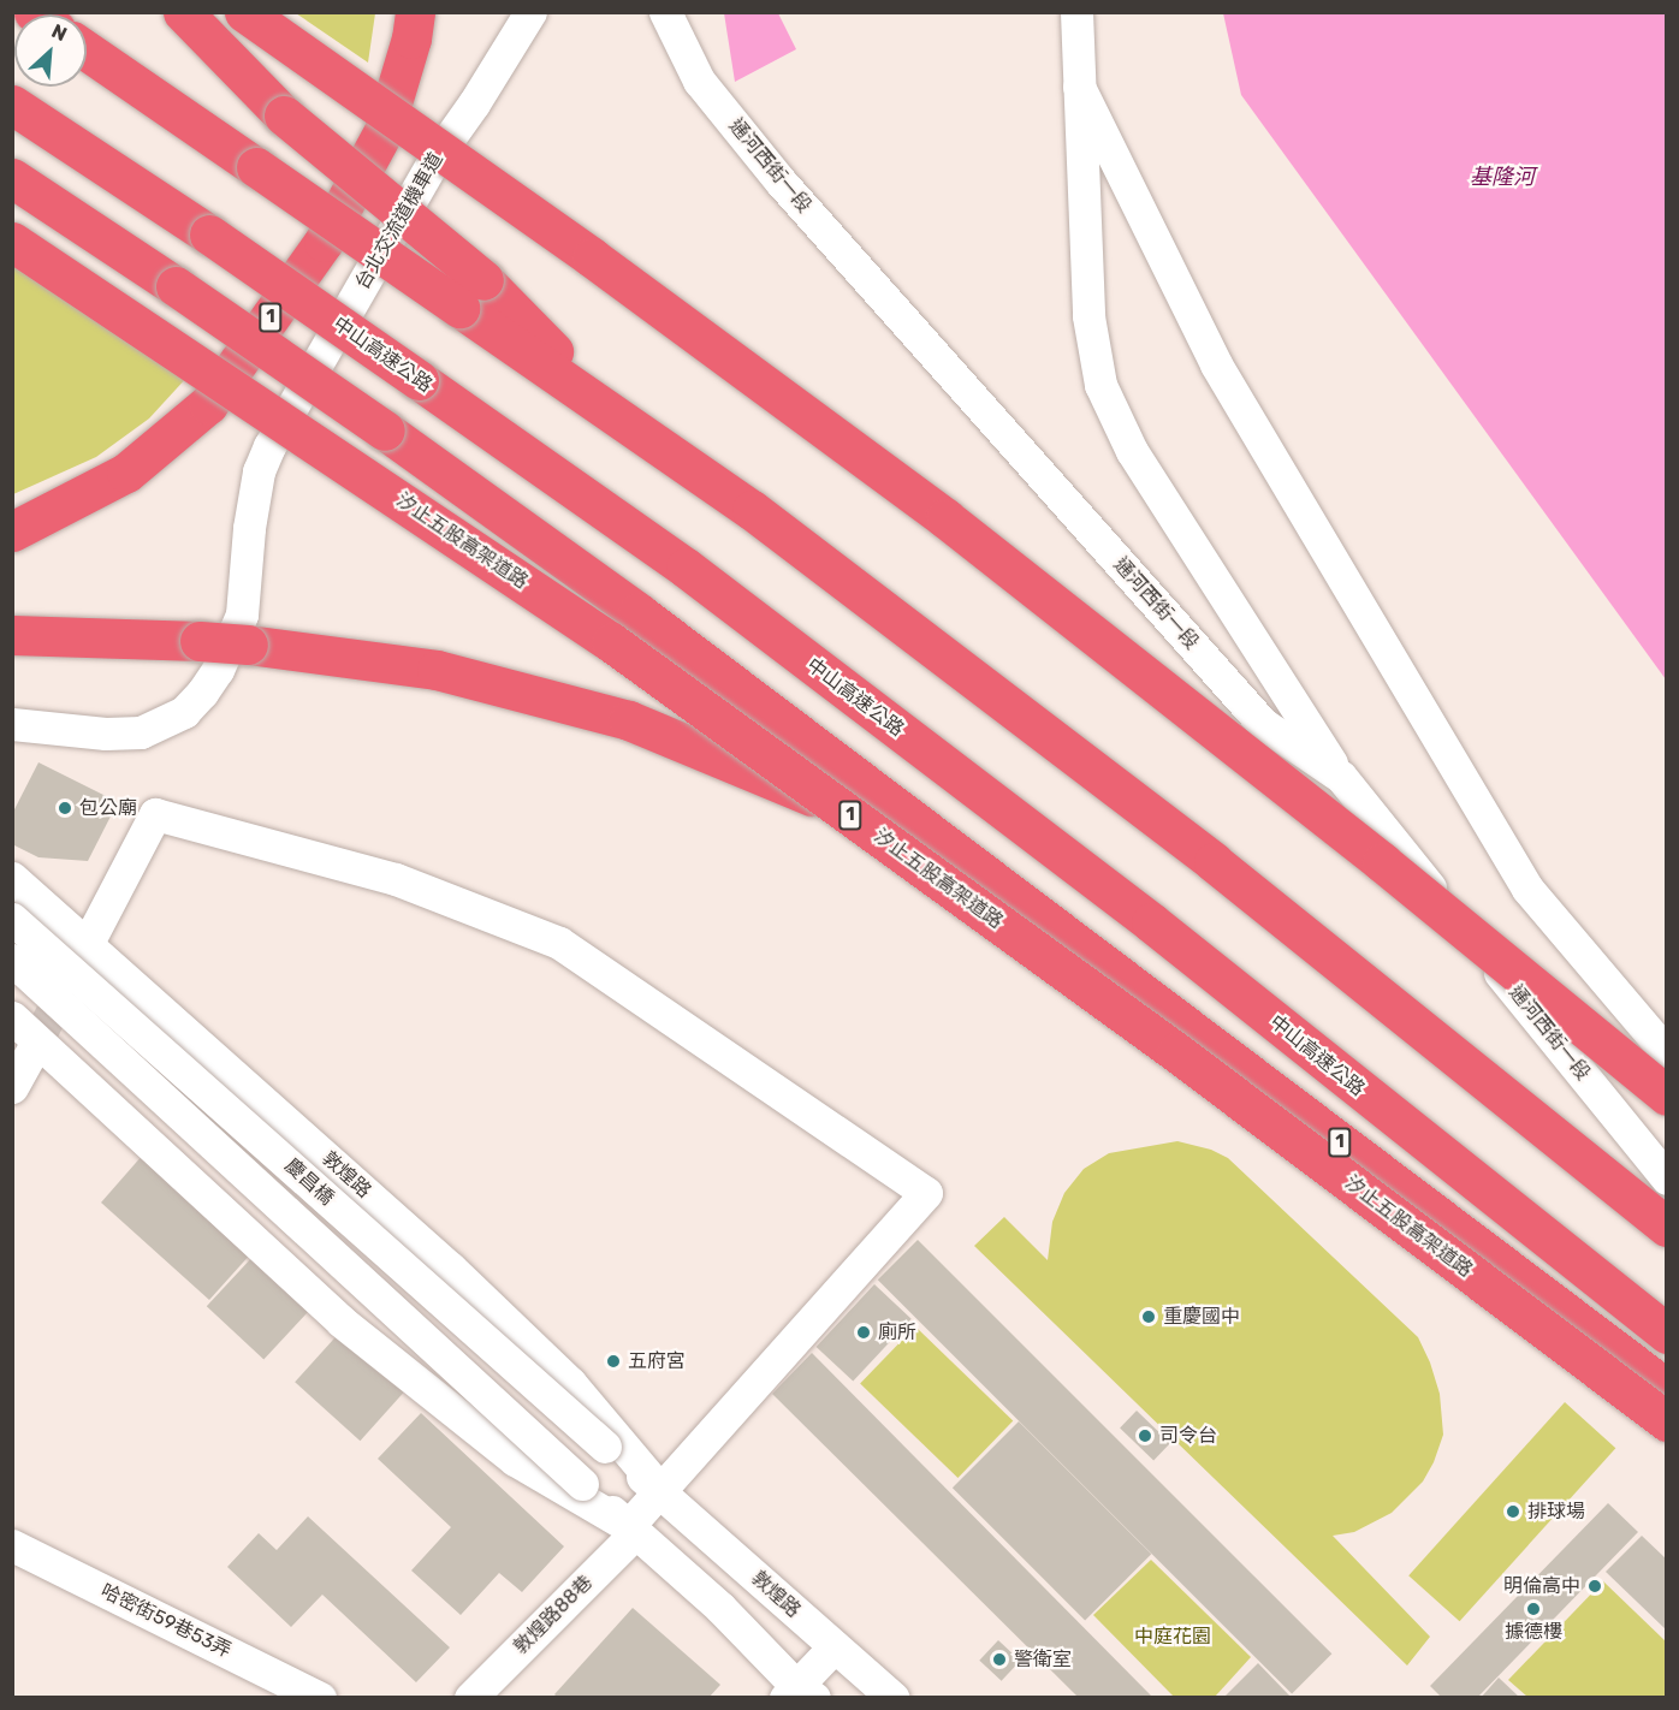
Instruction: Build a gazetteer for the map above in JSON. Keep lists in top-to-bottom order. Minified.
{"streets":{"highway":["1","中山高速公路","汐止五股高架道路"],"street":["通河西街一段","台北交流道機車道","敦煌路","慶昌橋","敦煌路88巷","哈密街59巷53弄"]},"crossings":[["敦煌路","慶昌橋"],["敦煌路","敦煌路88巷"],["慶昌橋","敦煌路88巷"]],"water":["基隆河"],"parks":["中庭花園"],"places":["包公廟","重慶國中","廁所","五府宮","司令台","排球場","明倫高中","據德樓","警衛室"],"north":"top right"}
